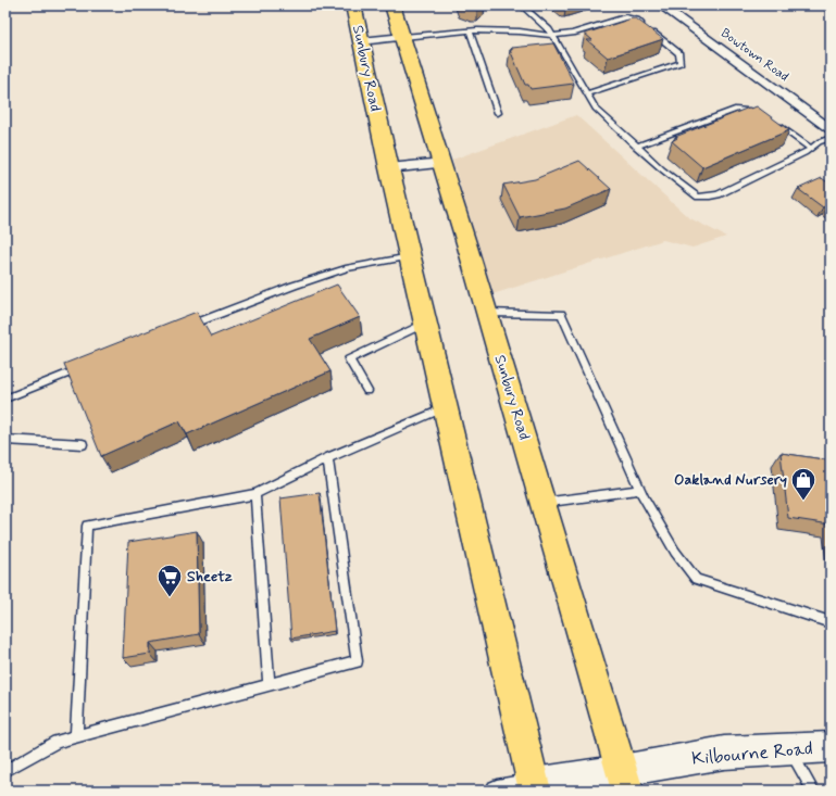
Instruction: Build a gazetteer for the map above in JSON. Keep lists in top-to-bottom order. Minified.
{"streets":{"highway":["Sunbury Road"],"main road":["Kilbourne Road"],"street":["Bowtown Road"]},"crossings":[["Sunbury Road","Kilbourne Road"]],"places":{"shop":["Oakland Nursery"],"supermarket":["Sheetz"]}}
